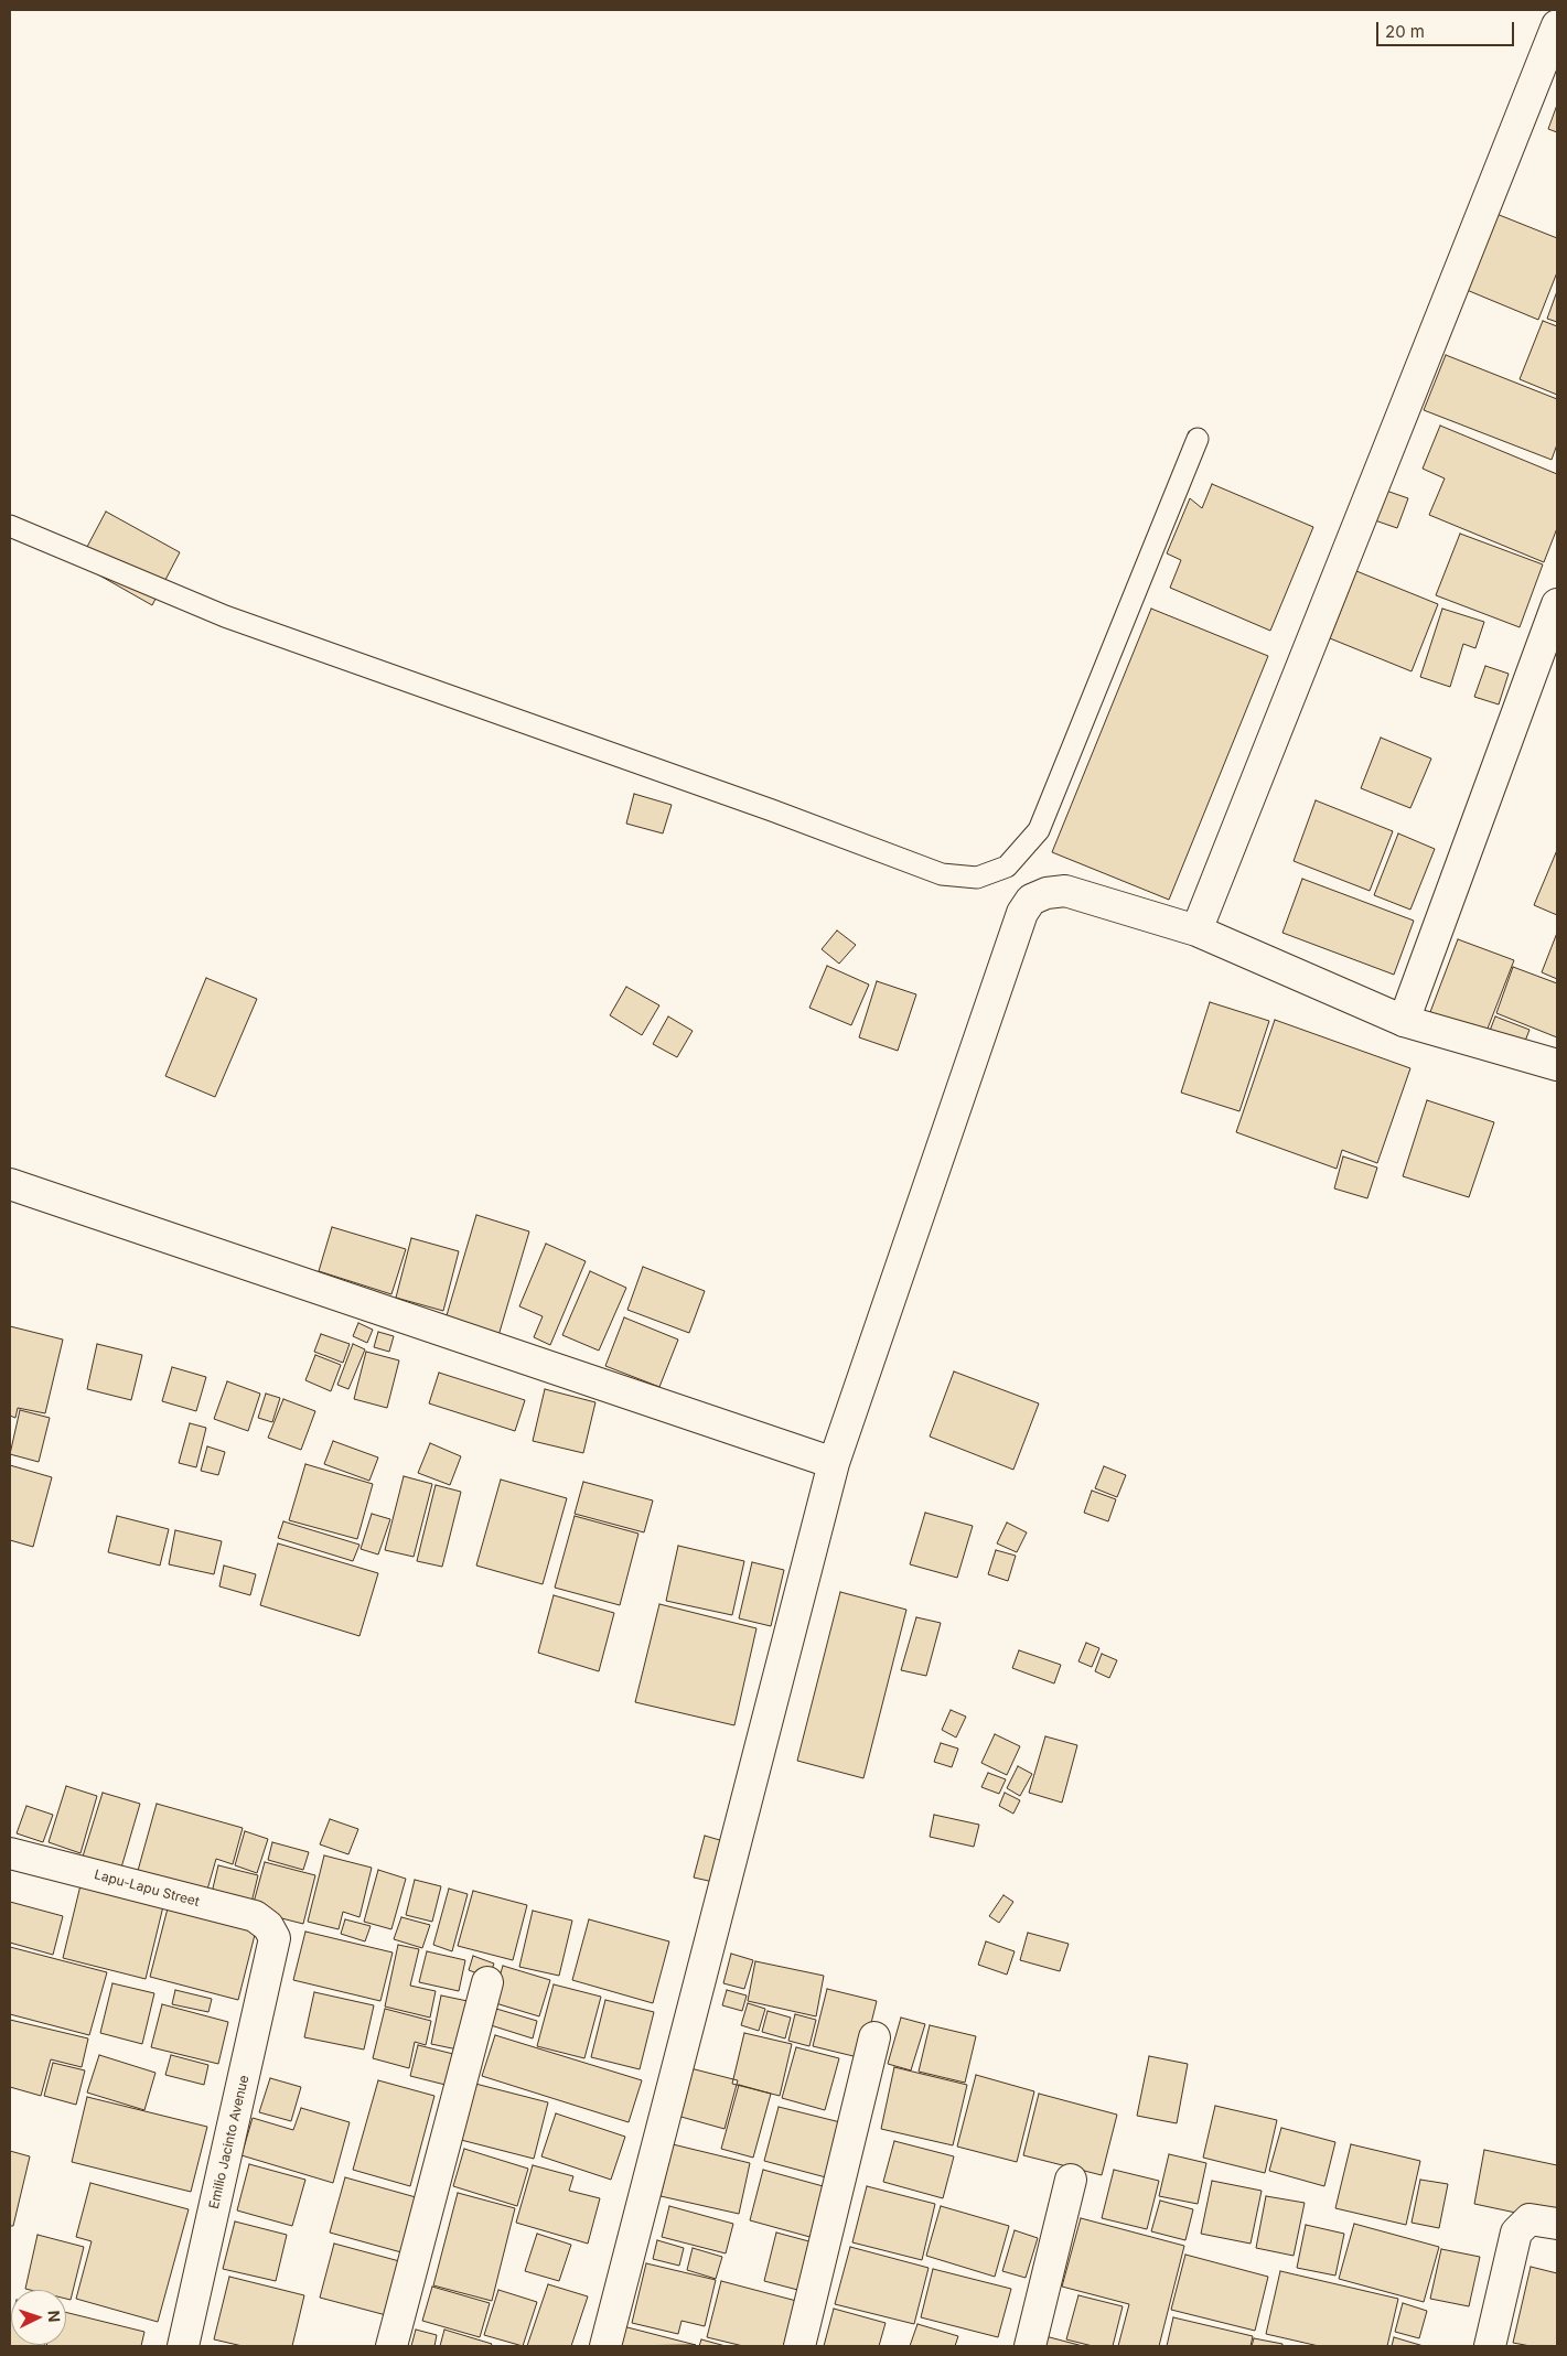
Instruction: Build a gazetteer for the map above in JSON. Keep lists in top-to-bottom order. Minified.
{"streets":{"street":["Lapu-Lapu Street","Emilio Jacinto Avenue"]},"crossings":[["Lapu-Lapu Street","Emilio Jacinto Avenue"]],"scale_bar":"20 m","north":"right"}
